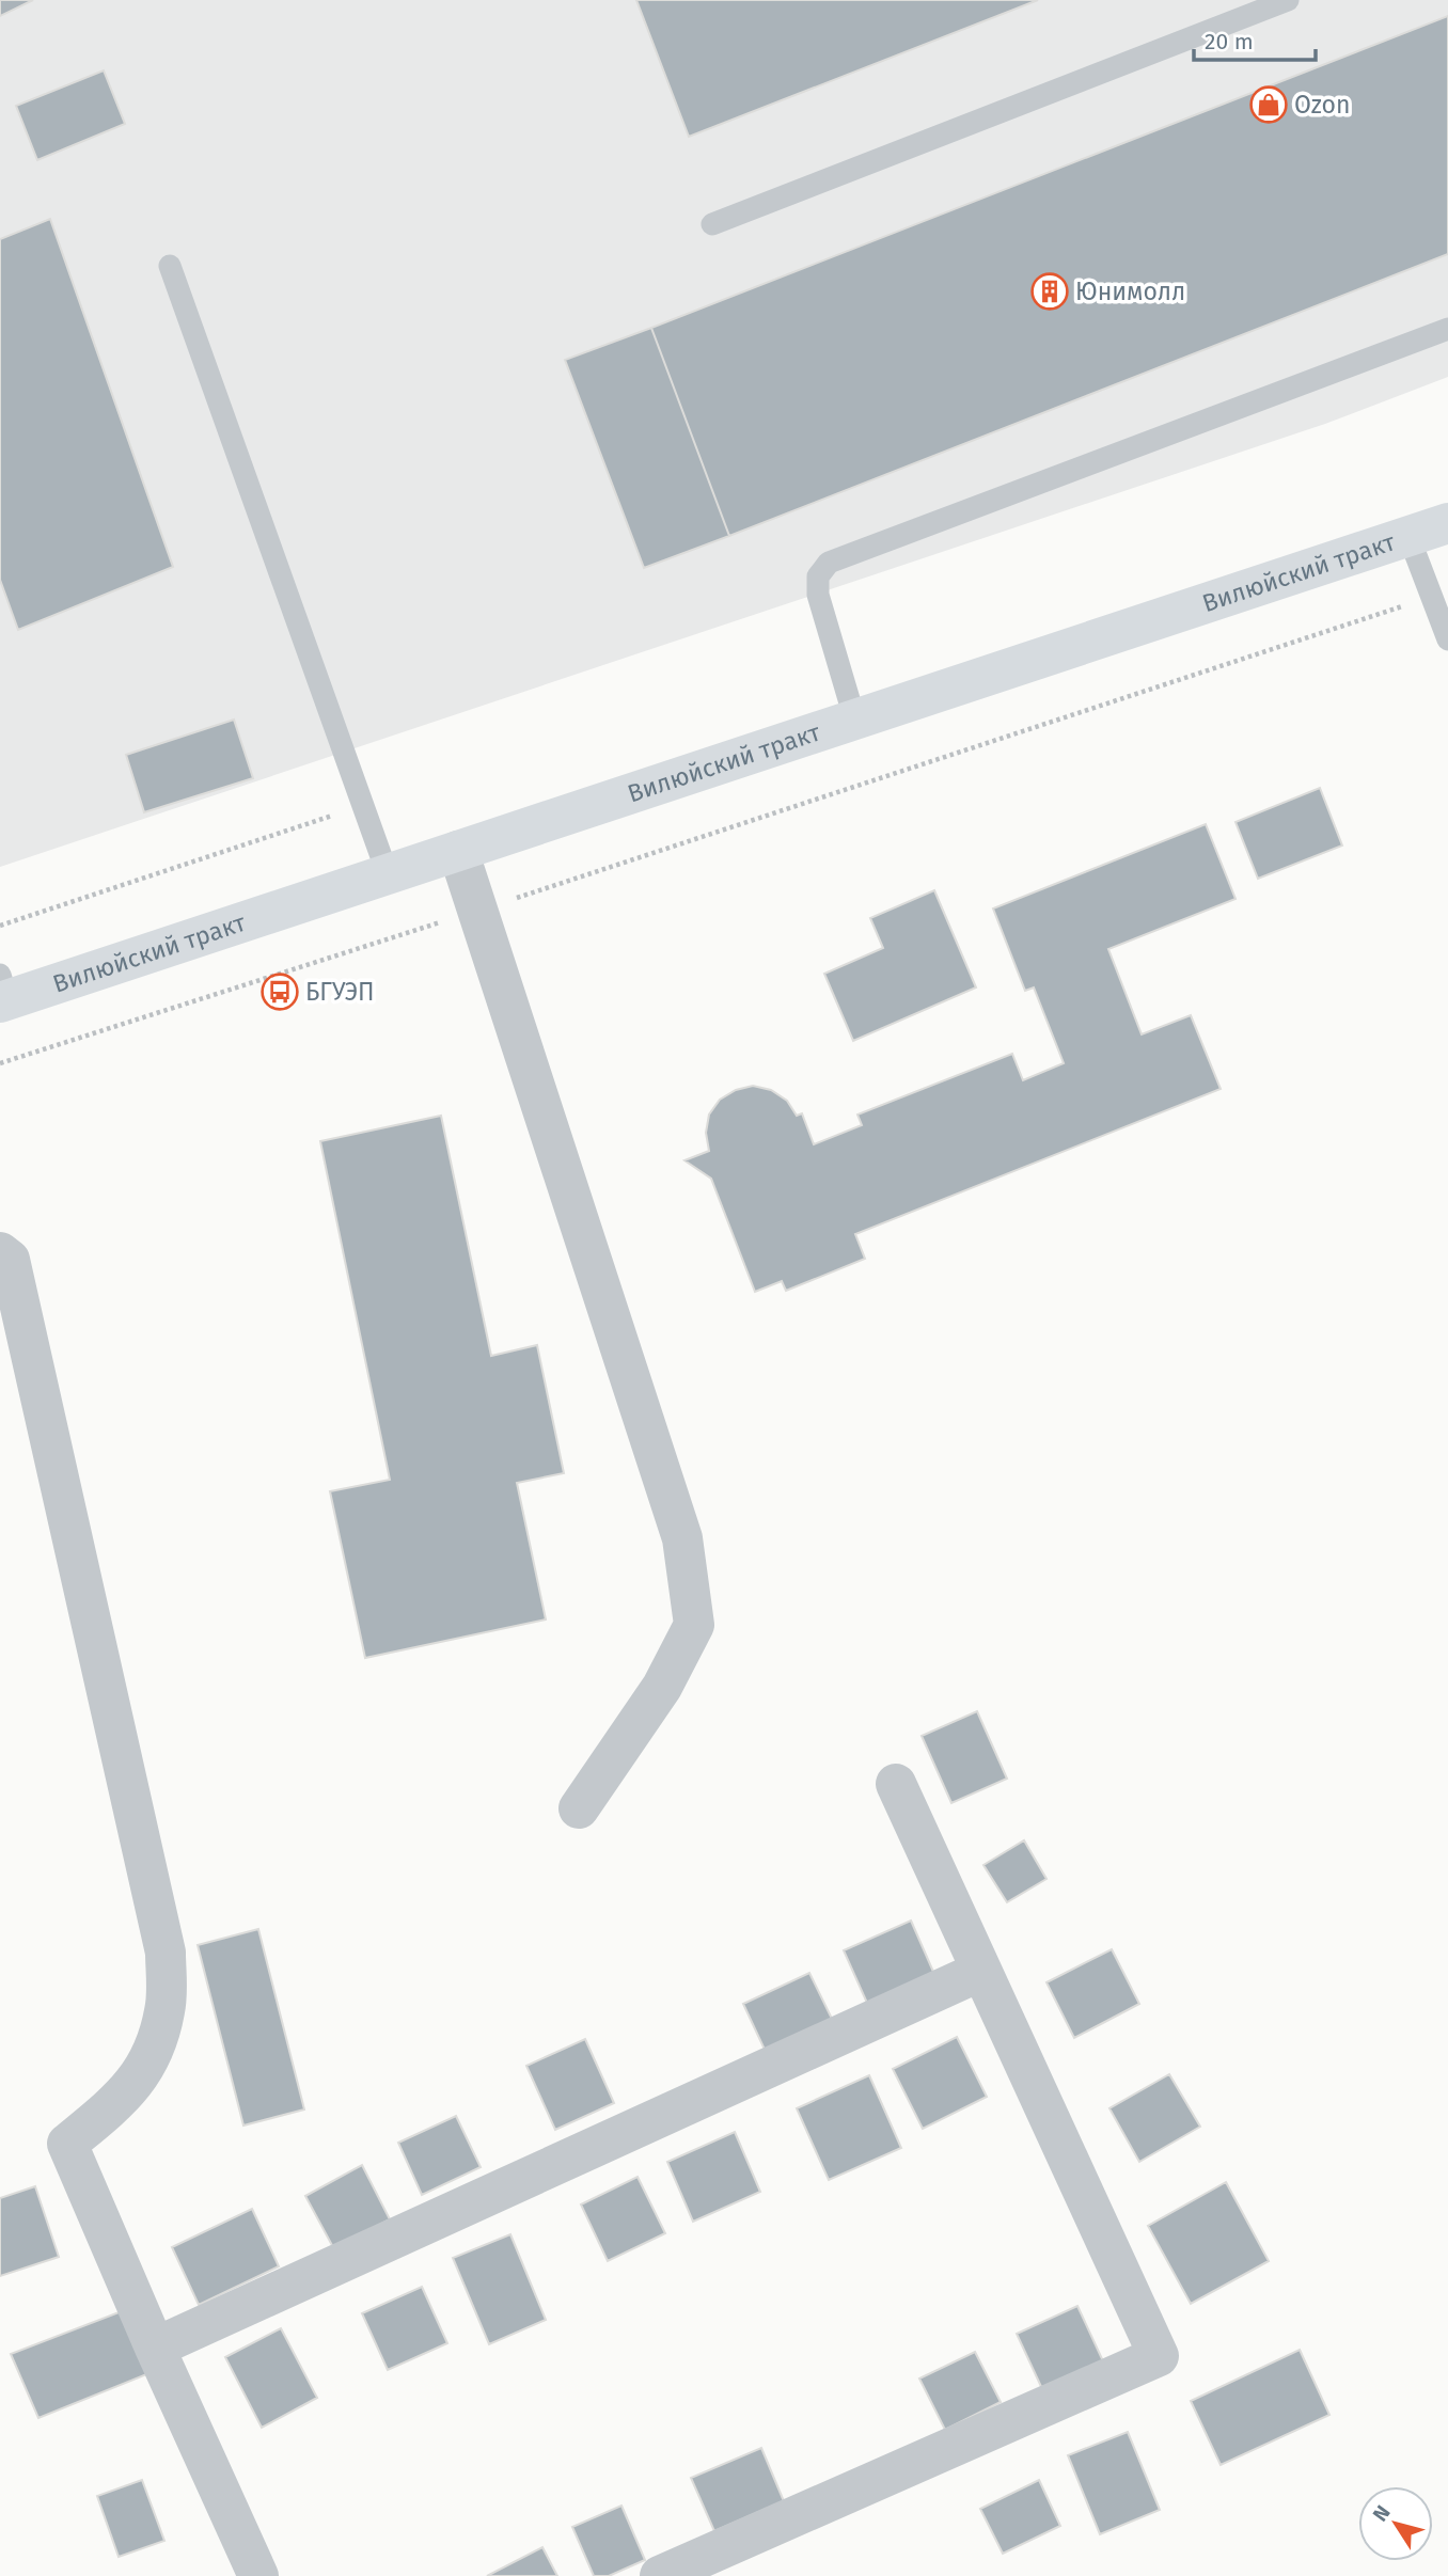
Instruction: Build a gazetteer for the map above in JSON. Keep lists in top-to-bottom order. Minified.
{"streets":{"main road":["Вилюйский тракт"]},"places":{"shop":["Ozon"],"building":["Юнимолл"],"bus stop":["БГУЭП"]},"scale_bar":"20 m","north":"top left"}
